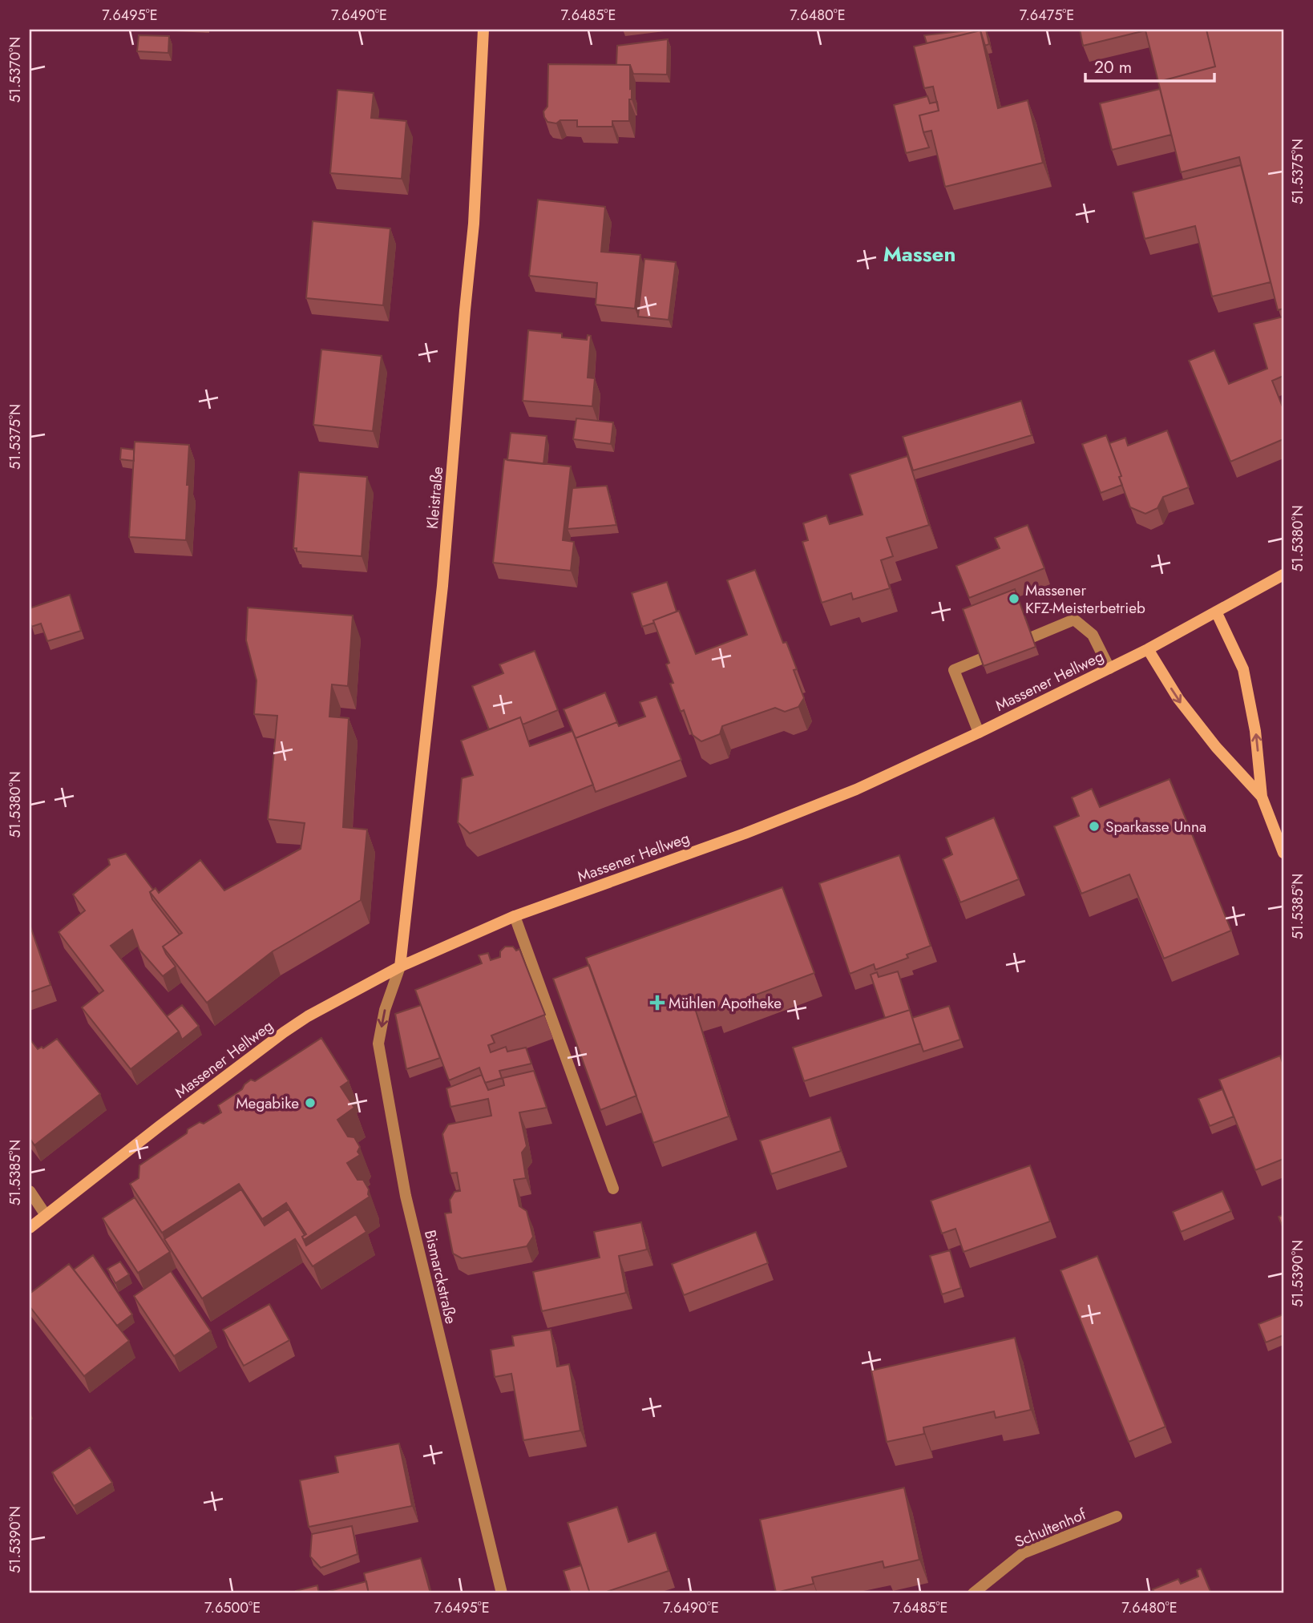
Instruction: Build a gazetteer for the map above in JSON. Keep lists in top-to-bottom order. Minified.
{"streets":{"main road":["Kleistraße","Massener Hellweg"],"street":["Bismarckstraße","Schultenhof"]},"crossings":[["Kleistraße","Massener Hellweg"],["Kleistraße","Bismarckstraße"],["Massener Hellweg","Bismarckstraße"]],"one_way":["Bismarckstraße"],"districts":["Massen"],"places":{"other":["Massener KFZ-Meisterbetrieb","Sparkasse Unna","Megabike"],"health":["Mühlen Apotheke"]},"scale_bar":"20 m","coordinates":["7.6495°E","7.6490°E","7.6485°E","7.6480°E","7.6475°E","51.5370°N","51.5375°N","51.5380°N","51.5385°N","51.5390°N","7.6500°E"]}
